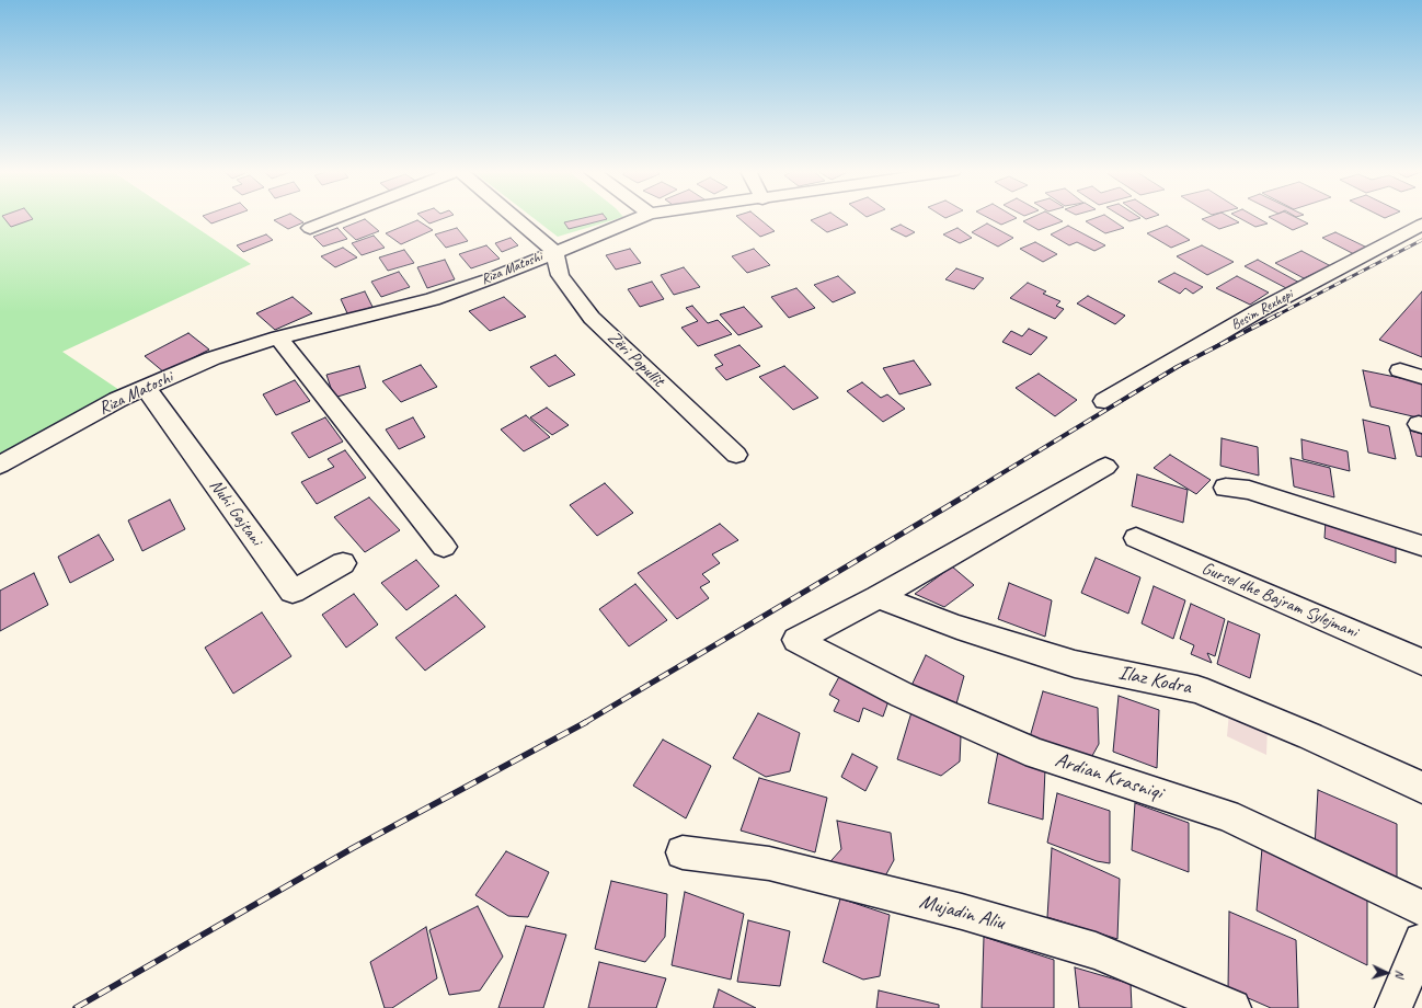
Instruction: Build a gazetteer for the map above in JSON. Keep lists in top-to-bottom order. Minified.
{"streets":{"street":["Riza Matoshi","Besim Rexhepi","Zëri Popullit","Nuhi Gajtani","Gursel dhe Bajram Sylejmani","Ilaz Kodra","Ardian Krasniqi","Mujadin Aliu"]},"crossings":[["Riza Matoshi","Zëri Popullit"],["Riza Matoshi","Nuhi Gajtani"],["Ilaz Kodra","Ardian Krasniqi"]],"north":"right"}
